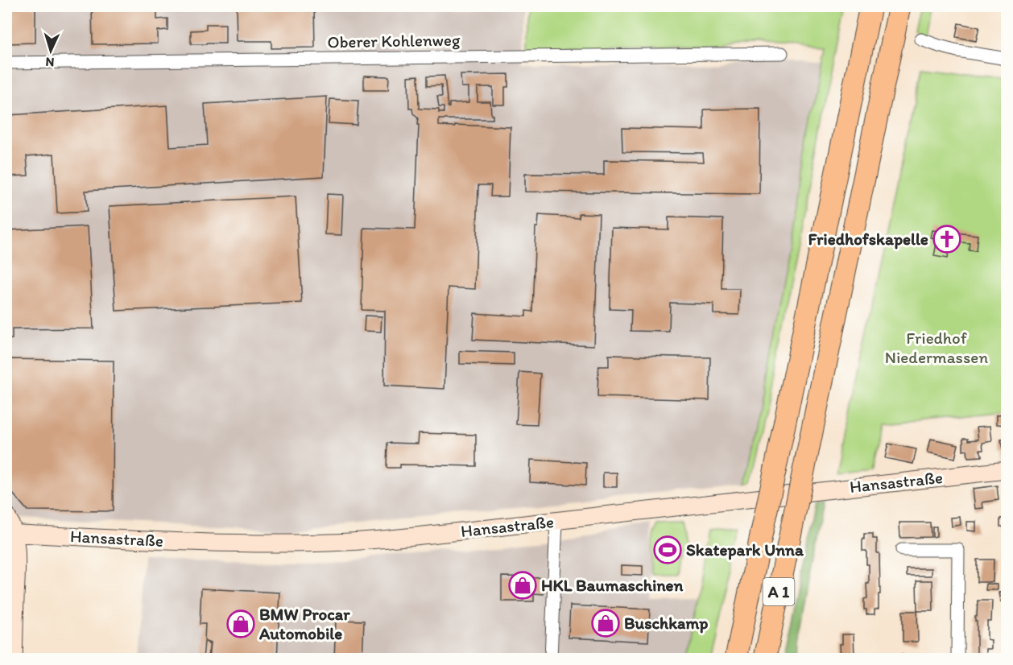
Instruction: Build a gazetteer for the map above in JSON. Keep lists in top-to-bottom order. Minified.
{"streets":{"highway":["A 1"],"main road":["Hansastraße"],"street":["Oberer Kohlenweg"]},"parks":["Friedhof Niedermassen"],"places":{"church":["Friedhofskapelle"],"sports":["Skatepark Unna"],"shop":["HKL Baumaschinen","Buschkamp","BMW Procar Automobile"]},"north":"bottom"}
